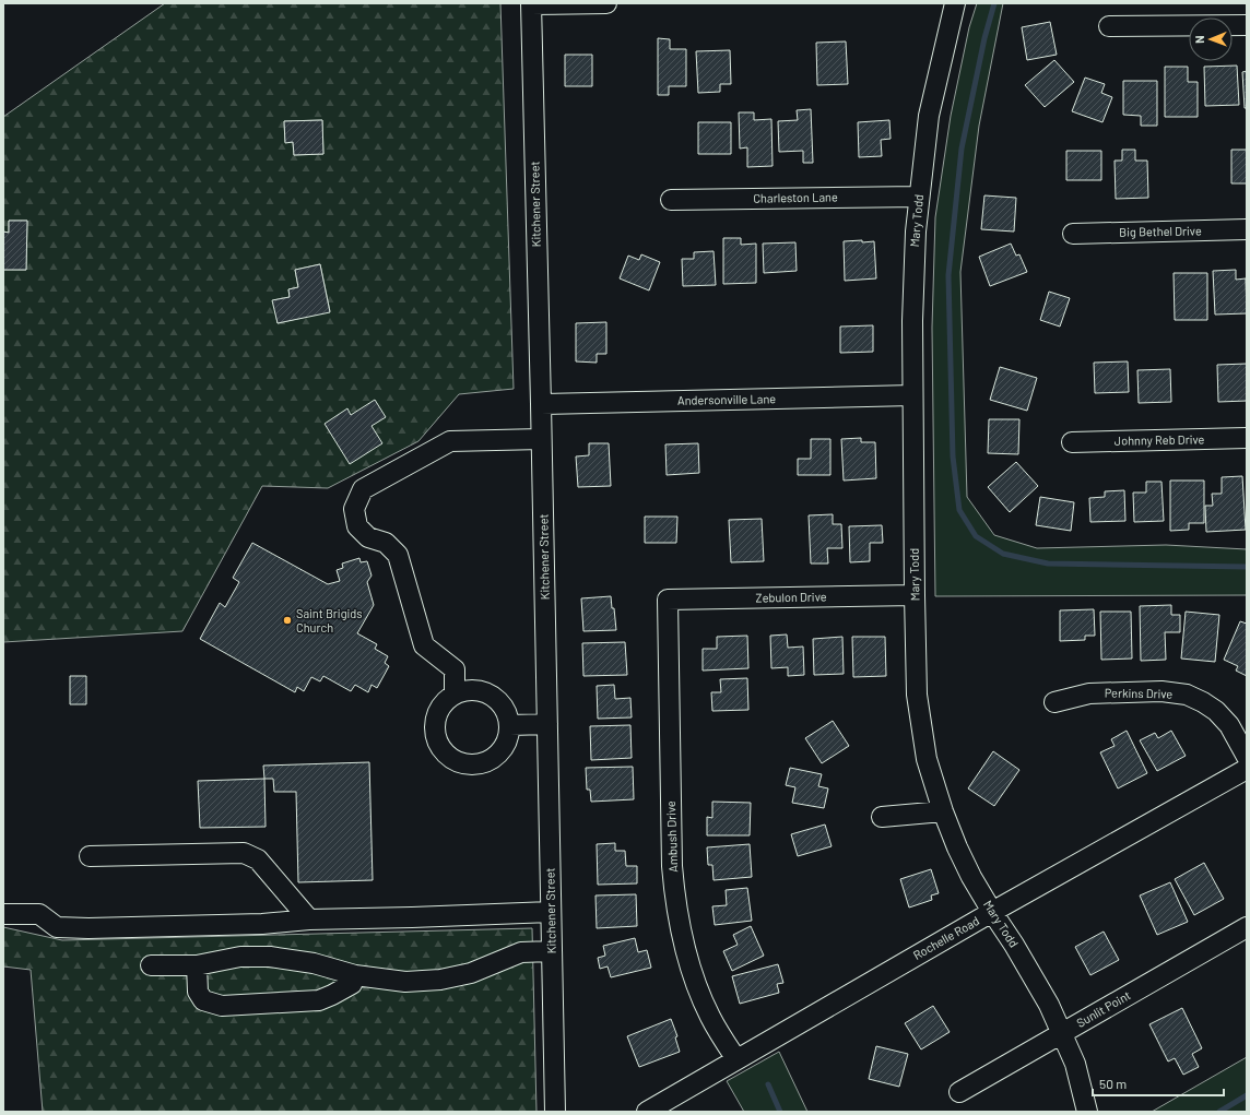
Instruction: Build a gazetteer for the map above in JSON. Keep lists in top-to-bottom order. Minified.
{"streets":{"street":["Charleston Lane","Kitchener Street","Mary Todd","Big Bethel Drive","Andersonville Lane","Johnny Reb Drive","Zebulon Drive","Perkins Drive","Ambush Drive","Rochelle Road","Sunlit Point"]},"crossings":[["Charleston Lane","Mary Todd"],["Kitchener Street","Andersonville Lane"],["Mary Todd","Andersonville Lane"],["Mary Todd","Zebulon Drive"],["Mary Todd","Rochelle Road"],["Mary Todd","Sunlit Point"],["Zebulon Drive","Ambush Drive"],["Ambush Drive","Rochelle Road"]],"places":["Saint Brigids Church"],"scale_bar":"50 m","north":"left"}
